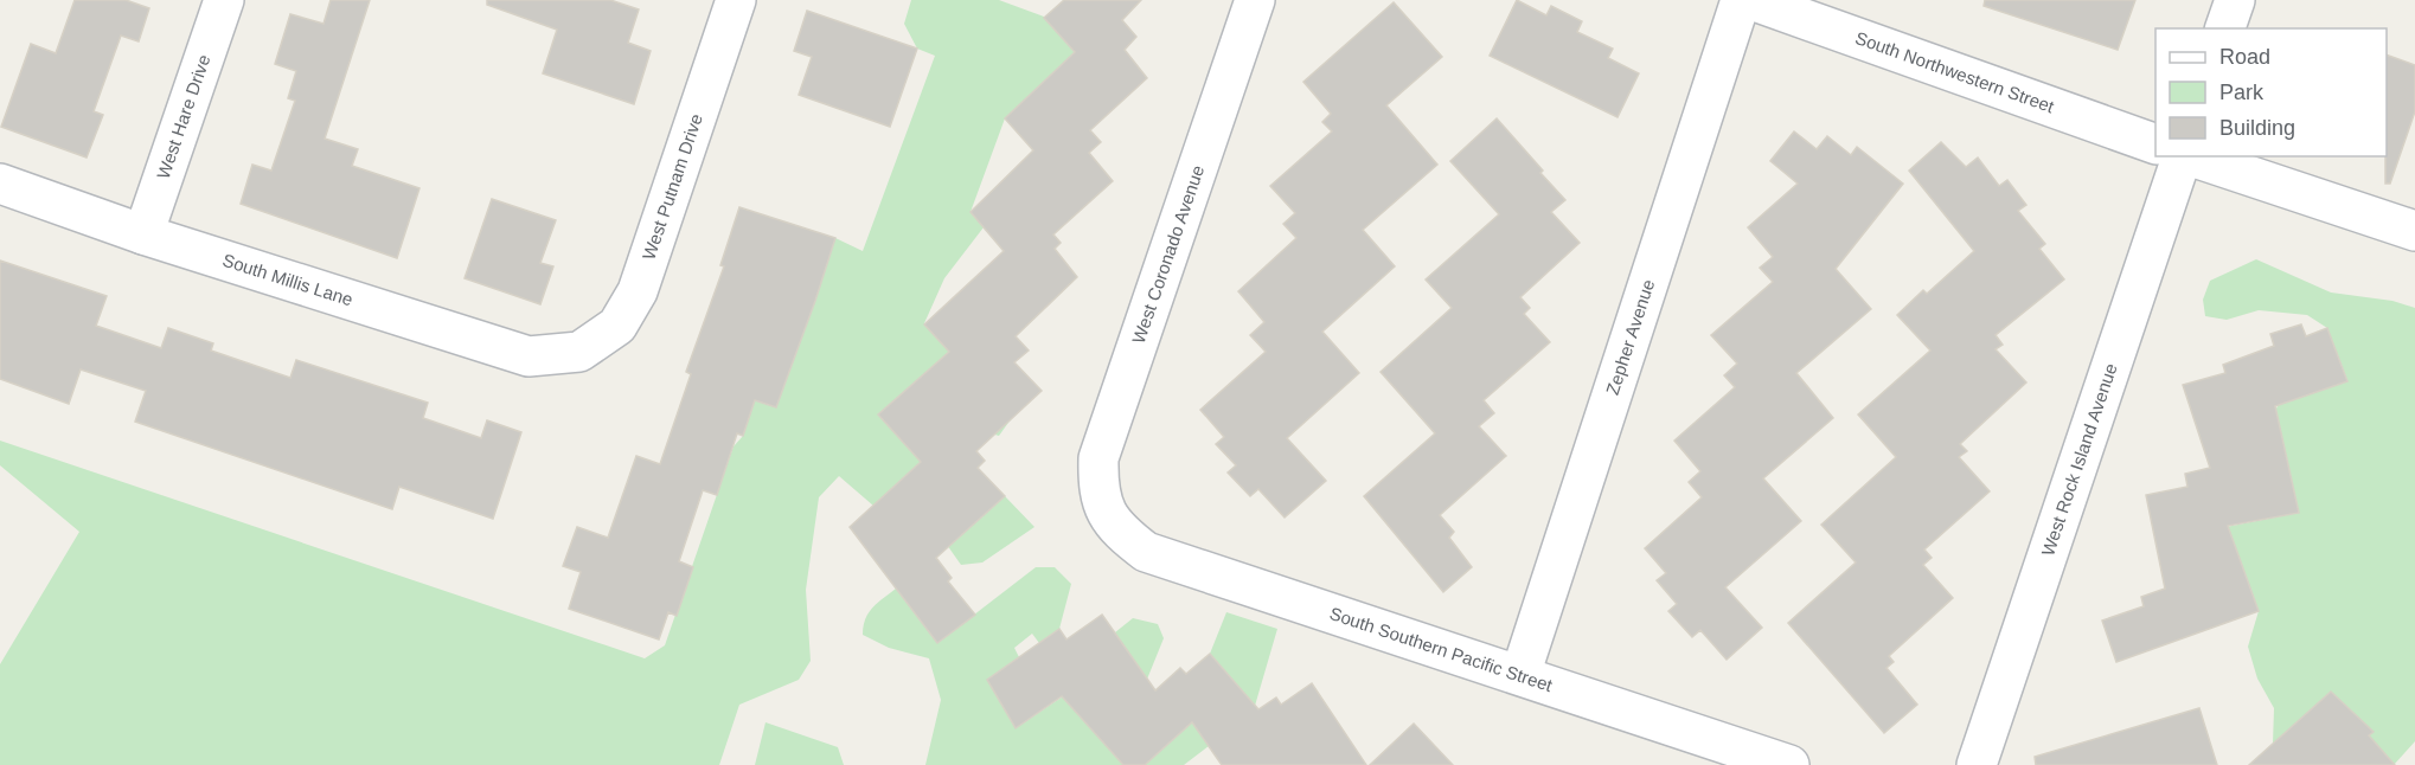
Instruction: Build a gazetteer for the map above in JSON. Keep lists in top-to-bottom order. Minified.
{"streets":{"street":["South Northwestern Street","West Hare Drive","West Putnam Drive","West Coronado Avenue","South Millis Lane","Zepher Avenue","West Rock Island Avenue","South Southern Pacific Street"]},"crossings":[["West Hare Drive","South Millis Lane"],["West Putnam Drive","South Millis Lane"],["West Coronado Avenue","South Southern Pacific Street"],["Zepher Avenue","South Southern Pacific Street"]],"legend":["Road","Park","Building"]}
